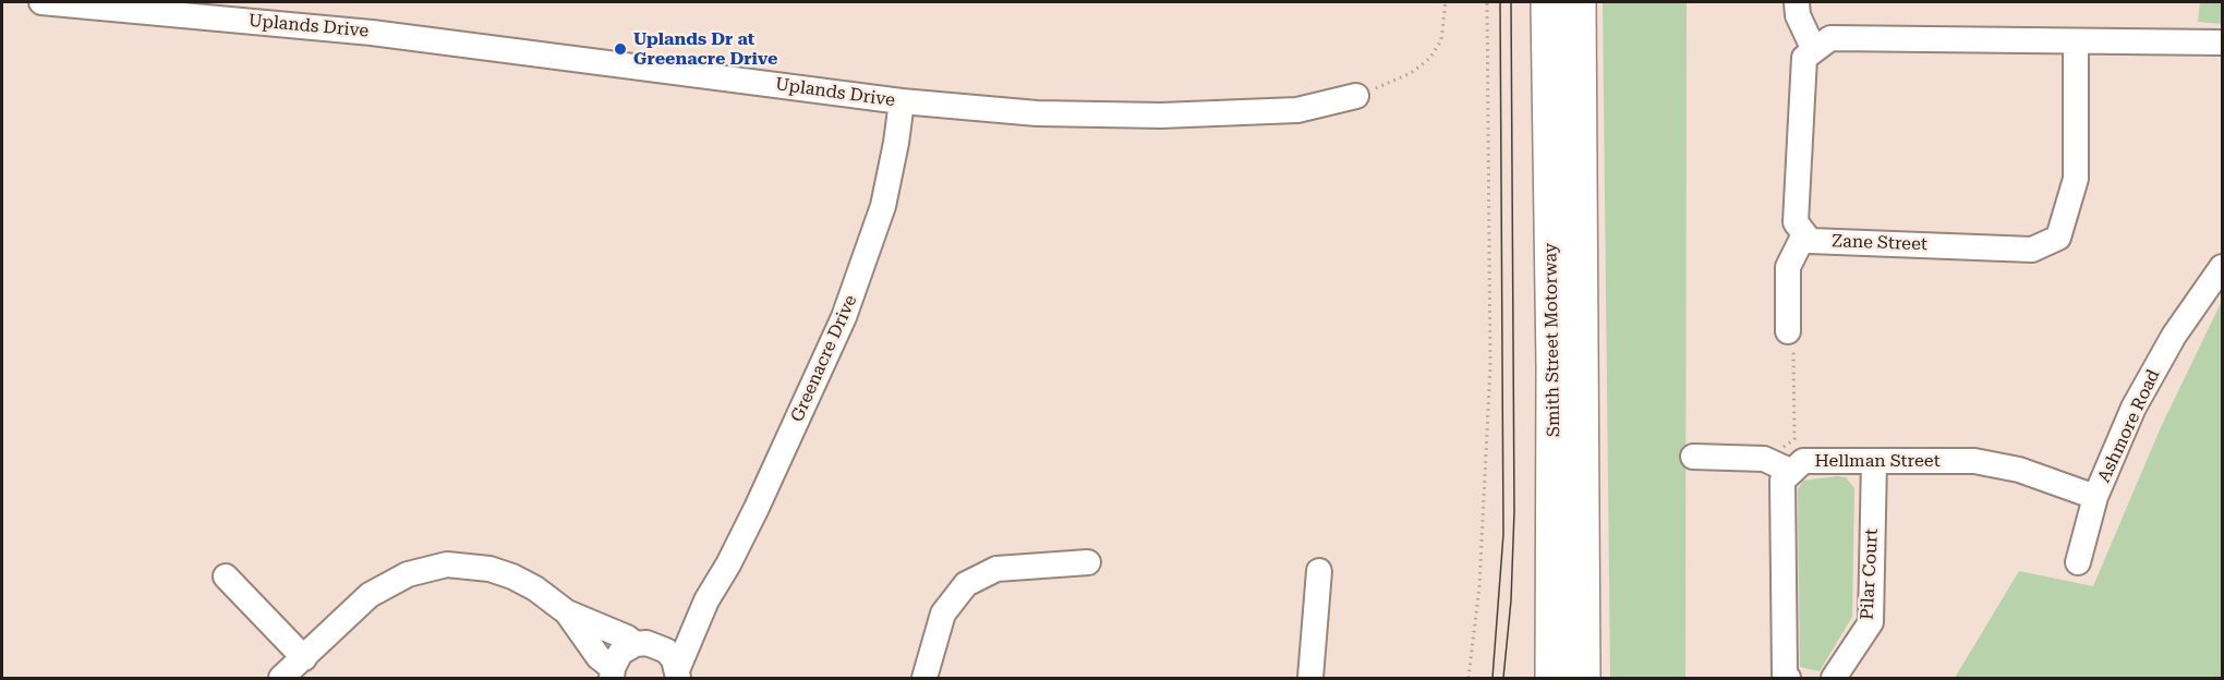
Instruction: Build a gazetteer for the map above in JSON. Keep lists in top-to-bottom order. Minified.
{"streets":{"highway":["Smith Street Motorway"],"street":["Uplands Drive","Zane Street","Greenacre Drive","Ashmore Road","Hellman Street","Pilar Court"]},"crossings":[["Uplands Drive","Greenacre Drive"],["Ashmore Road","Hellman Street"],["Hellman Street","Pilar Court"]],"places":["Uplands Dr at Greenacre Drive"]}
